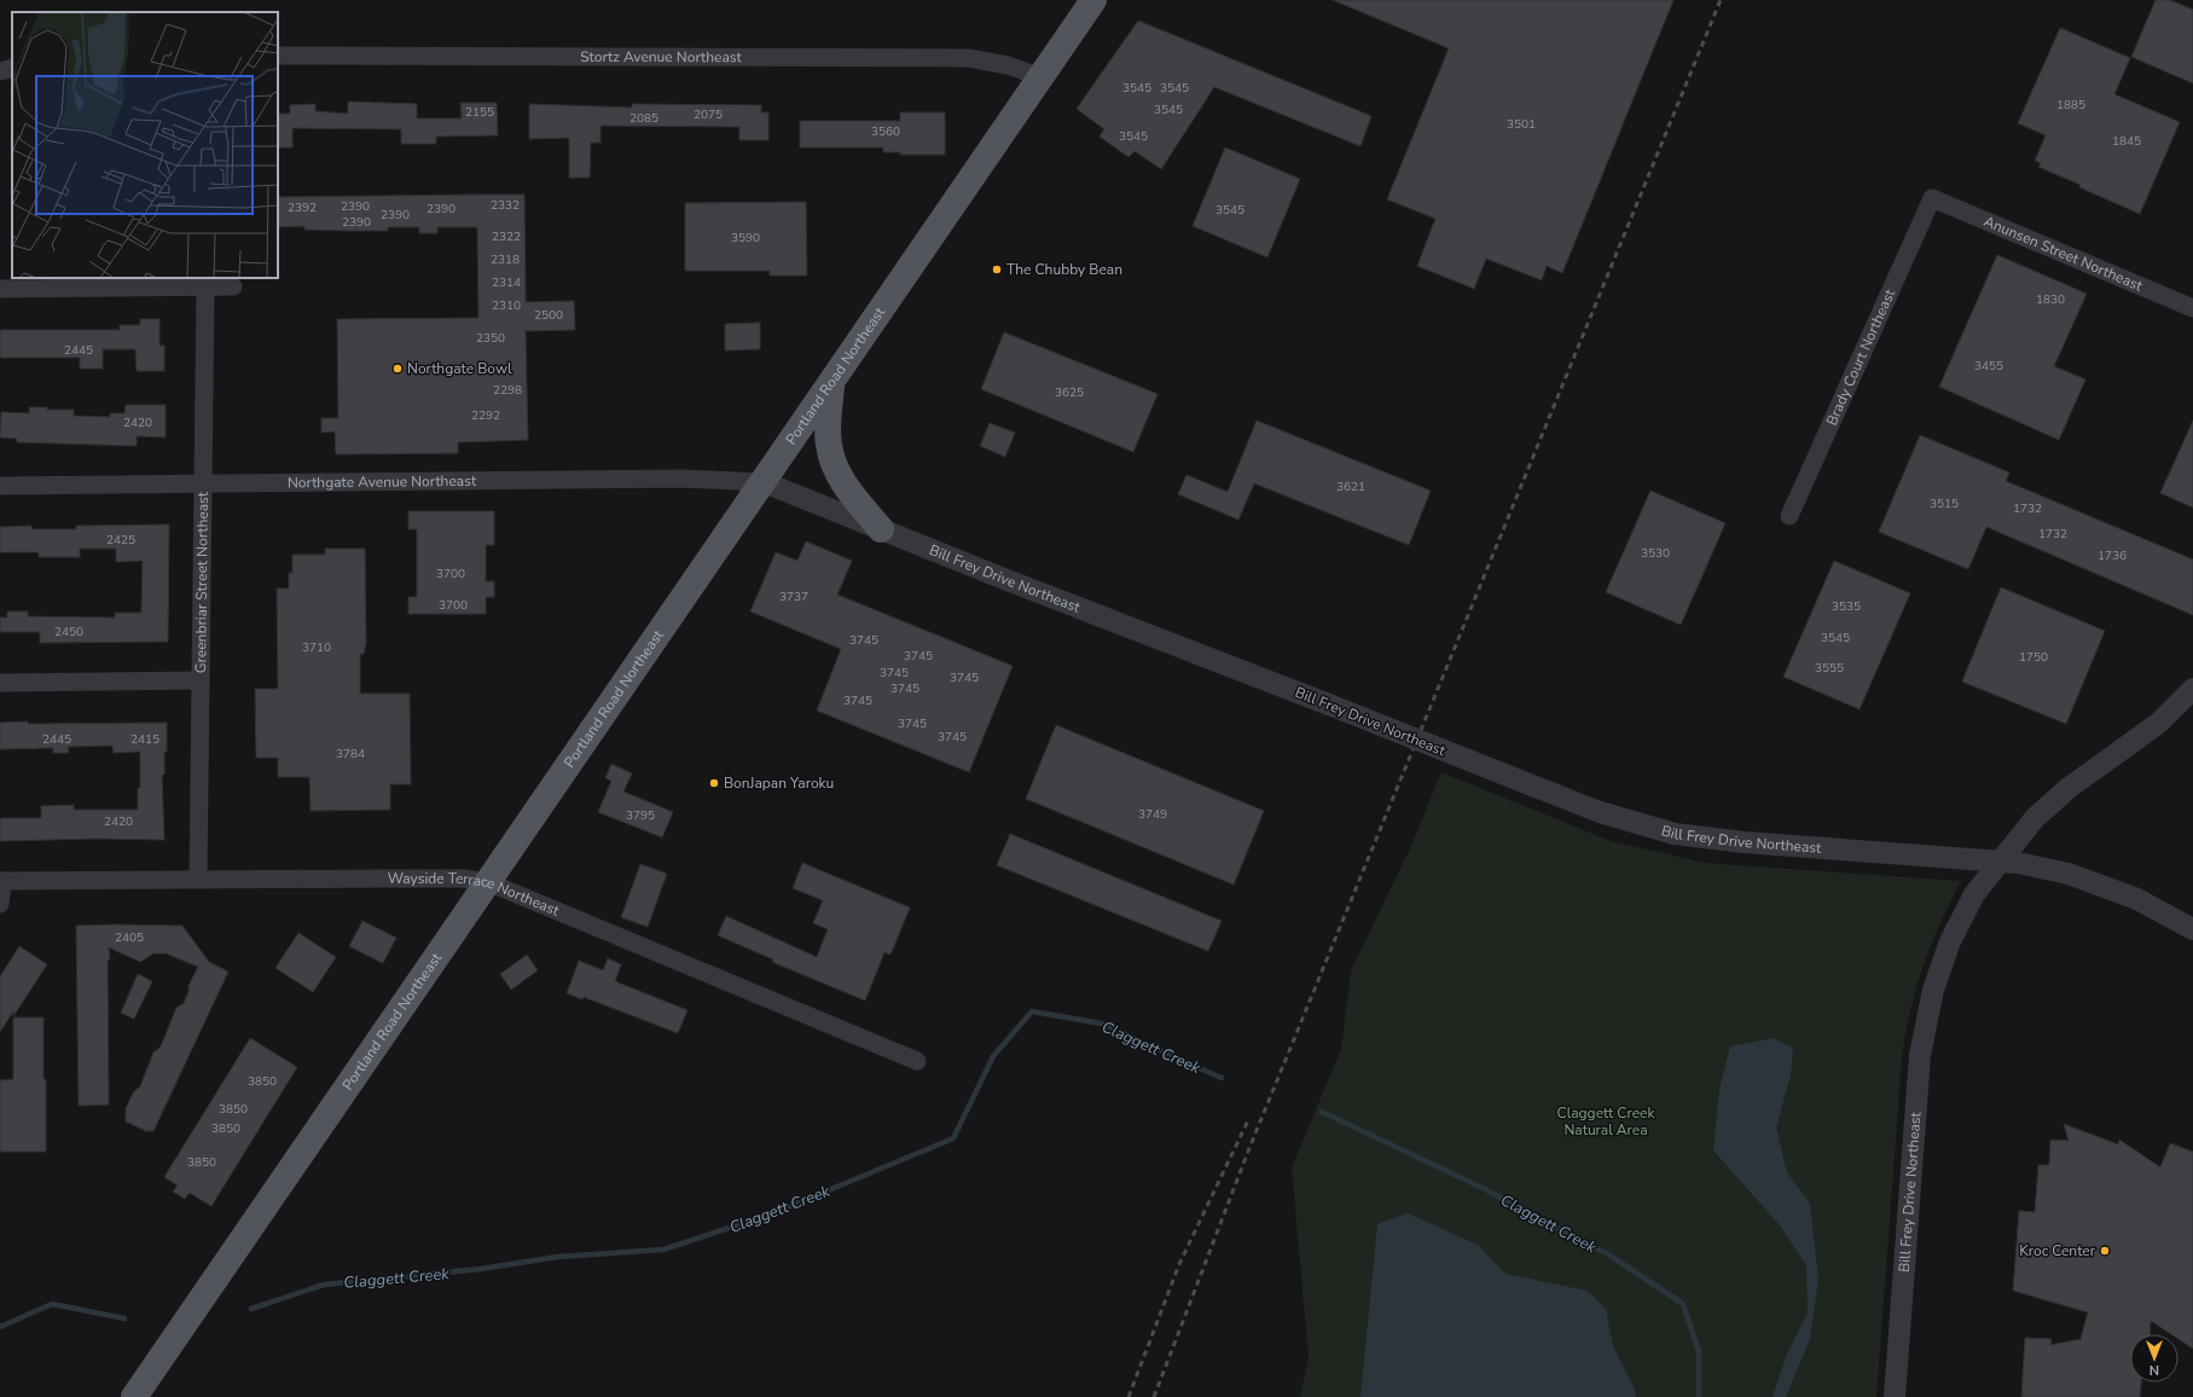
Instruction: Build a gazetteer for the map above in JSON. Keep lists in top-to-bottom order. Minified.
{"streets":{"main road":["Portland Road Northeast"],"street":["Stortz Avenue Northeast","Anunsen Street Northeast","Brady Court Northeast","Northgate Avenue Northeast","Bill Frey Drive Northeast","Greenbriar Street Northeast","Wayside Terrace Northeast"]},"crossings":[["Stortz Avenue Northeast","Portland Road Northeast"],["Anunsen Street Northeast","Brady Court Northeast"],["Portland Road Northeast","Northgate Avenue Northeast"],["Portland Road Northeast","Bill Frey Drive Northeast"],["Portland Road Northeast","Wayside Terrace Northeast"],["Northgate Avenue Northeast","Bill Frey Drive Northeast"],["Northgate Avenue Northeast","Greenbriar Street Northeast"],["Greenbriar Street Northeast","Wayside Terrace Northeast"]],"water":["Claggett Creek"],"parks":["Claggett Creek Natural Area"],"places":["The Chubby Bean","Northgate Bowl","BonJapan Yaroku","Kroc Center"],"house_numbers":["3545","3545","1885","3545","2155","2075","2085","3501","3560","3545","1845","2332","2390","2392","2390","3545","2390","2390","2322","3590","2318","2314","1830","2310","2500","2350","2445","3455","2298","3625","2292","2420","3621","3515","1732","1732","2425","3530","1736","3700","3737","3700","3535","2450","3545","3745","3710","3745","1750","3555","3745","3745","3745","3745","3745","3745","2445","2415","3784","3749","3795","2420","2405","3850","3850","3850","3850"],"north":"bottom"}
